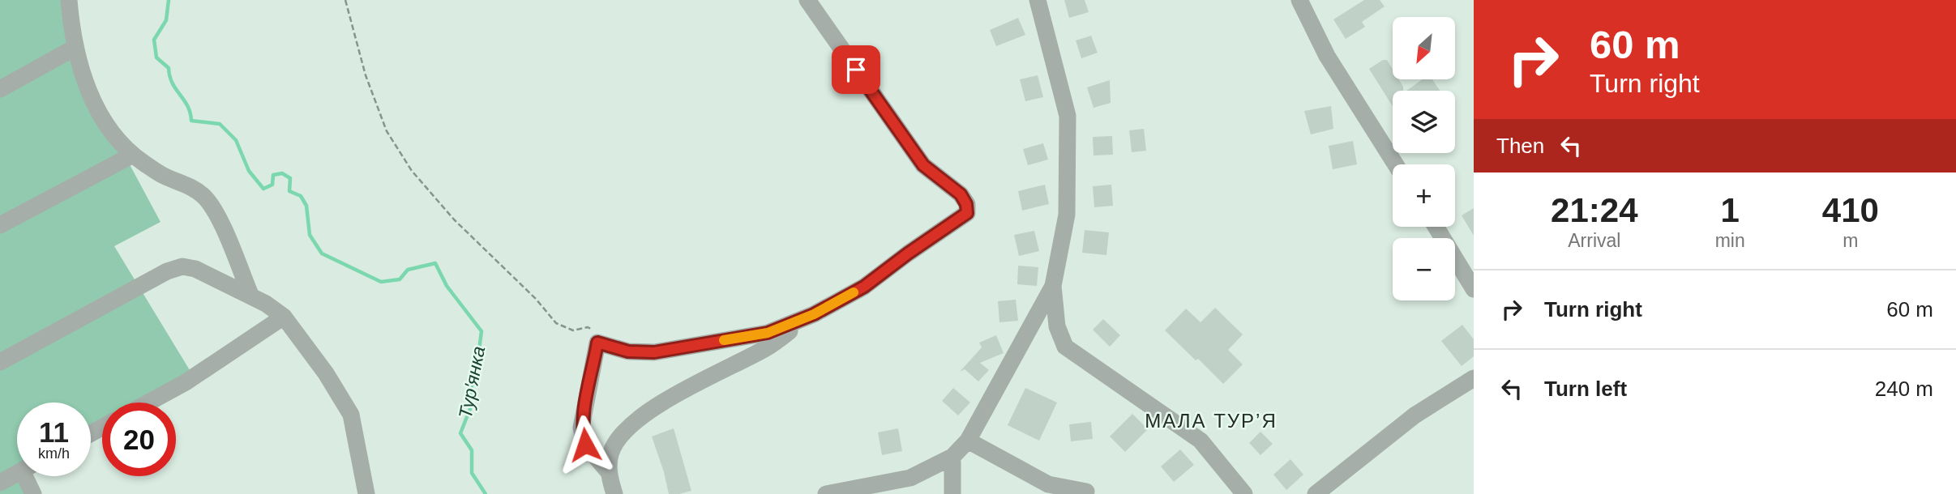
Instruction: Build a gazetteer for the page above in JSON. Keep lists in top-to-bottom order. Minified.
{"districts":["МАЛА ТУР’Я"],"water":["Тур'янка"],"north":"bottom left","page":{"turn":["60 m","Turn right"],"map_buttons":["+","−"],"then":"Then","eta":["21:24","Arrival","1","min","410","m"],"list":[{"name":"Turn right","value":"60 m"},{"name":"Turn left","value":"240 m"}],"speed":"11 km/h","limit":"20"}}
